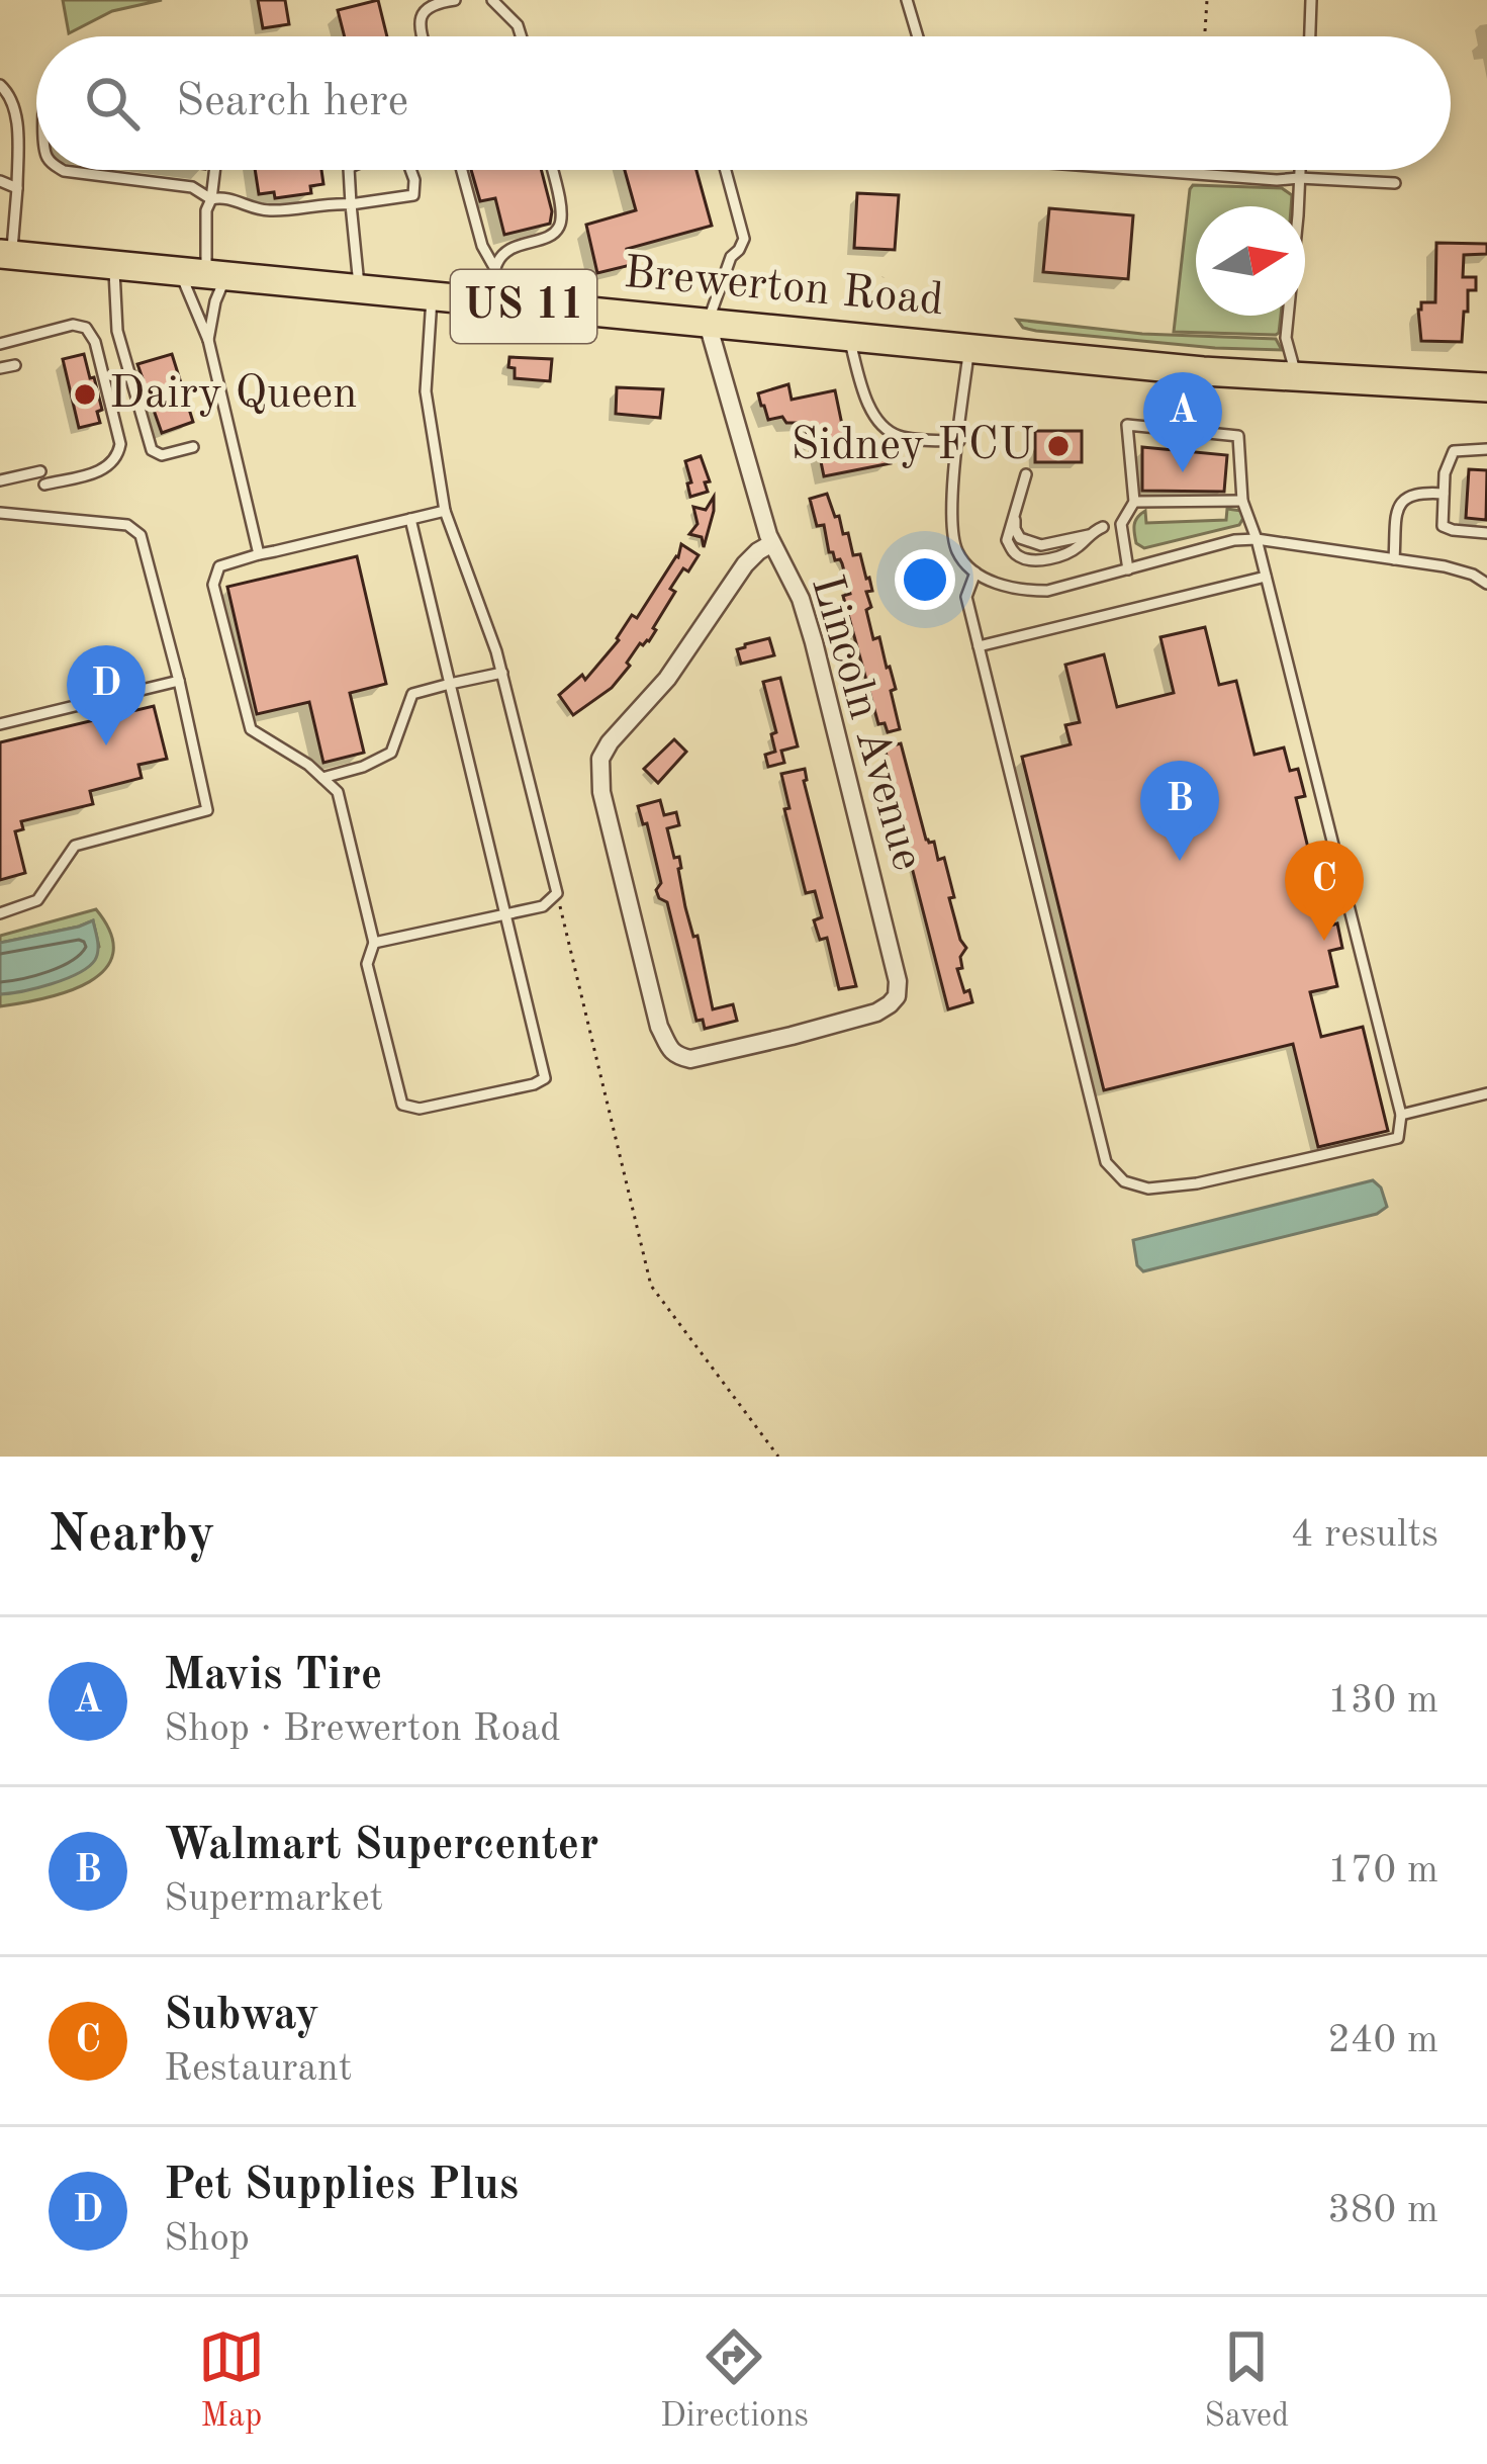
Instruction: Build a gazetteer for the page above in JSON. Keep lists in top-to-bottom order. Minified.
{"streets":{"main road":["Brewerton Road","US 11"],"street":["Lincoln Avenue"]},"crossings":[["Brewerton Road","Lincoln Avenue"]],"places":["Dairy Queen","Sidney FCU"],"north":"right","page":{"search":"Search here","pins":["A","D","B","C"],"heading":["Nearby","4 results"],"list":[{"mark":"A","name":"Mavis Tire","note":"Shop · Brewerton Road","value":"130 m"},{"mark":"B","name":"Walmart Supercenter","note":"Supermarket","value":"170 m"},{"mark":"C","name":"Subway","note":"Restaurant","value":"240 m"},{"mark":"D","name":"Pet Supplies Plus","note":"Shop","value":"380 m"}],"nav":["Map","Directions","Saved"]}}
